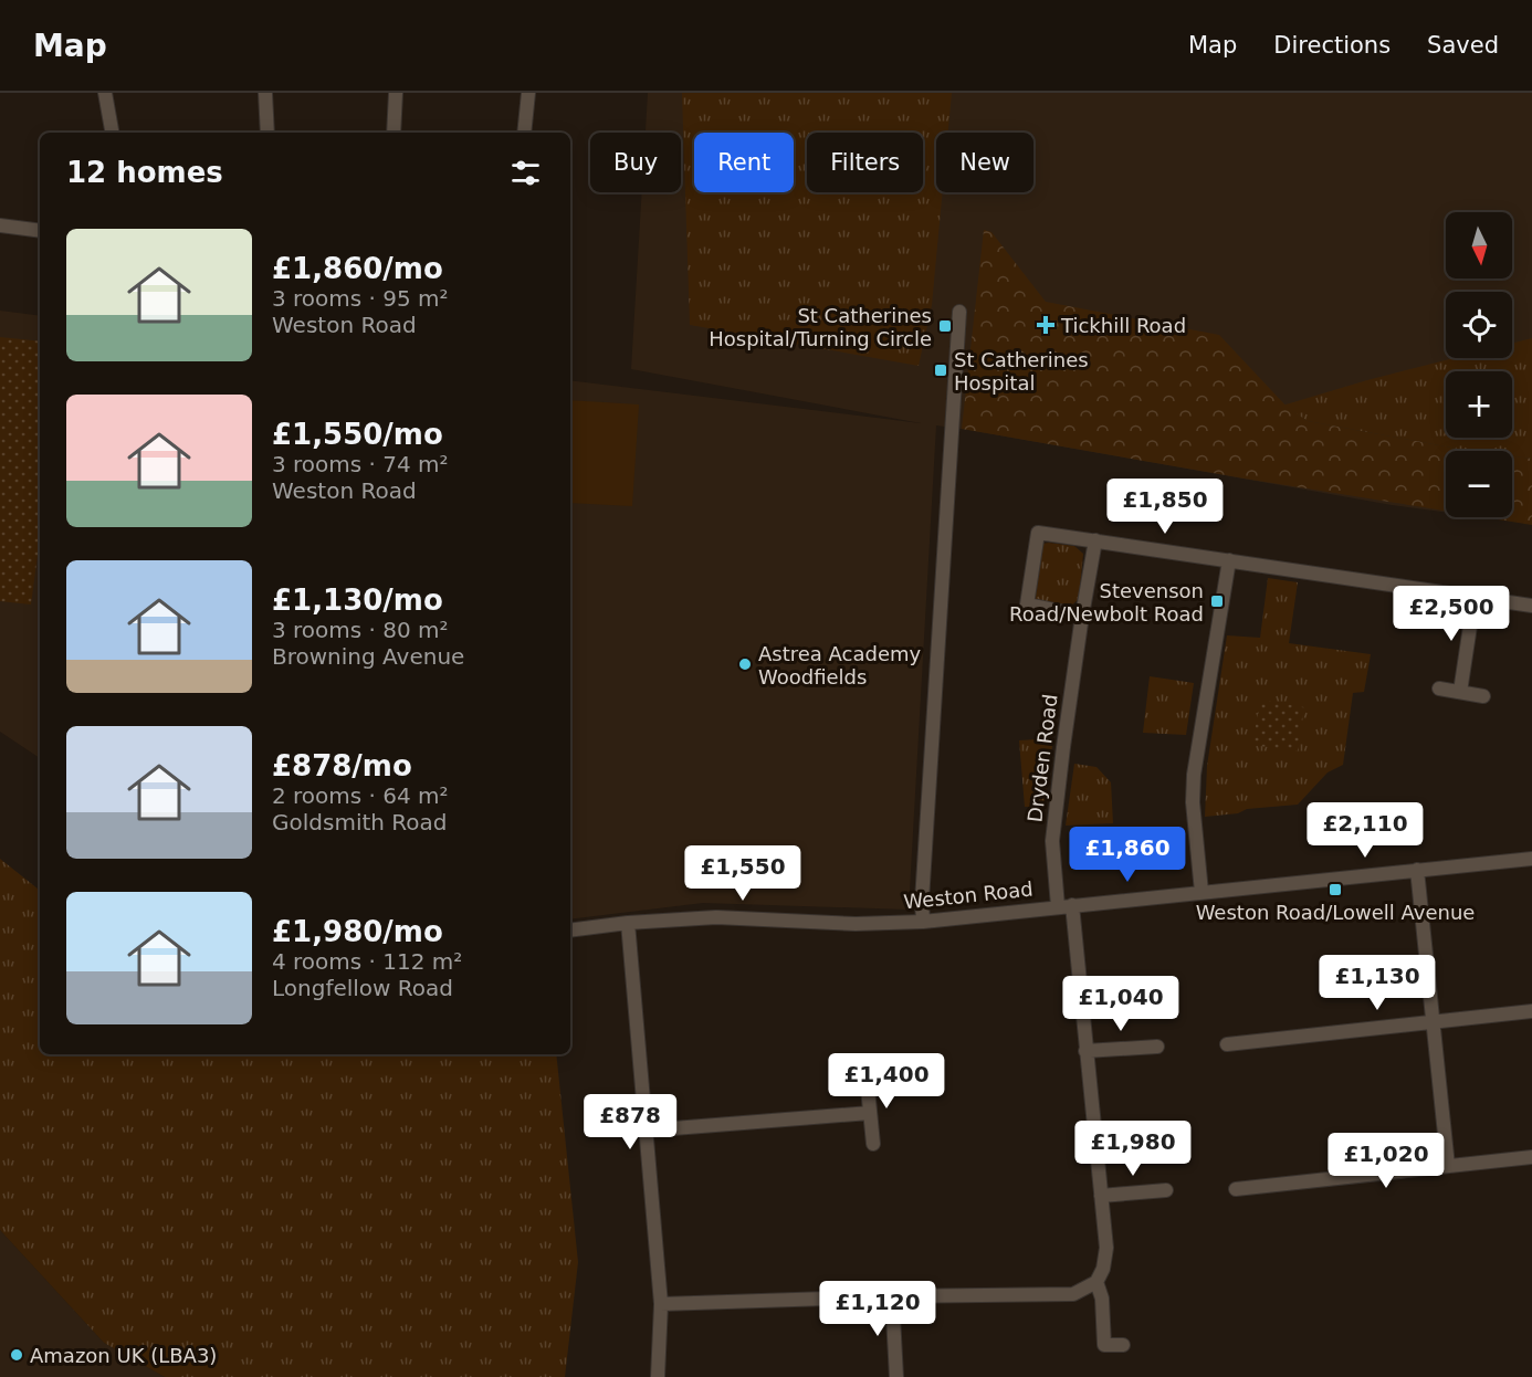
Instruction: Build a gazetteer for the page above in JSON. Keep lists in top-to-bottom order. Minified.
{"streets":{"street":["Dryden Road","Weston Road"]},"crossings":[["Dryden Road","Weston Road"]],"places":{"health":["Tickhill Road"],"transit":["St Catherines Hospital/Turning Circle","St Catherines Hospital","Stevenson Road/Newbolt Road","Weston Road/Lowell Avenue"],"other":["Astrea Academy Woodfields","Amazon UK (LBA3)"]},"north":"bottom","page":{"header":"Map","nav":["Map","Directions","Saved"],"chip":["Buy","Rent","Filters","New"],"heading":"12 homes","map_buttons":["+","−"],"list":[{"name":"£1,860/mo","note":"3 rooms · 95 m² · Weston Road"},{"name":"£1,550/mo","note":"3 rooms · 74 m² · Weston Road"},{"name":"£1,130/mo","note":"3 rooms · 80 m² · Browning Avenue"},{"name":"£878/mo","note":"2 rooms · 64 m² · Goldsmith Road"},{"name":"£1,980/mo","note":"4 rooms · 112 m² · Longfellow Road"}],"price":["£1,850","£2,500","£2,110","£1,860","£1,550","£1,130","£1,040","£1,400","£878","£1,980","£1,020","£1,120"]}}
